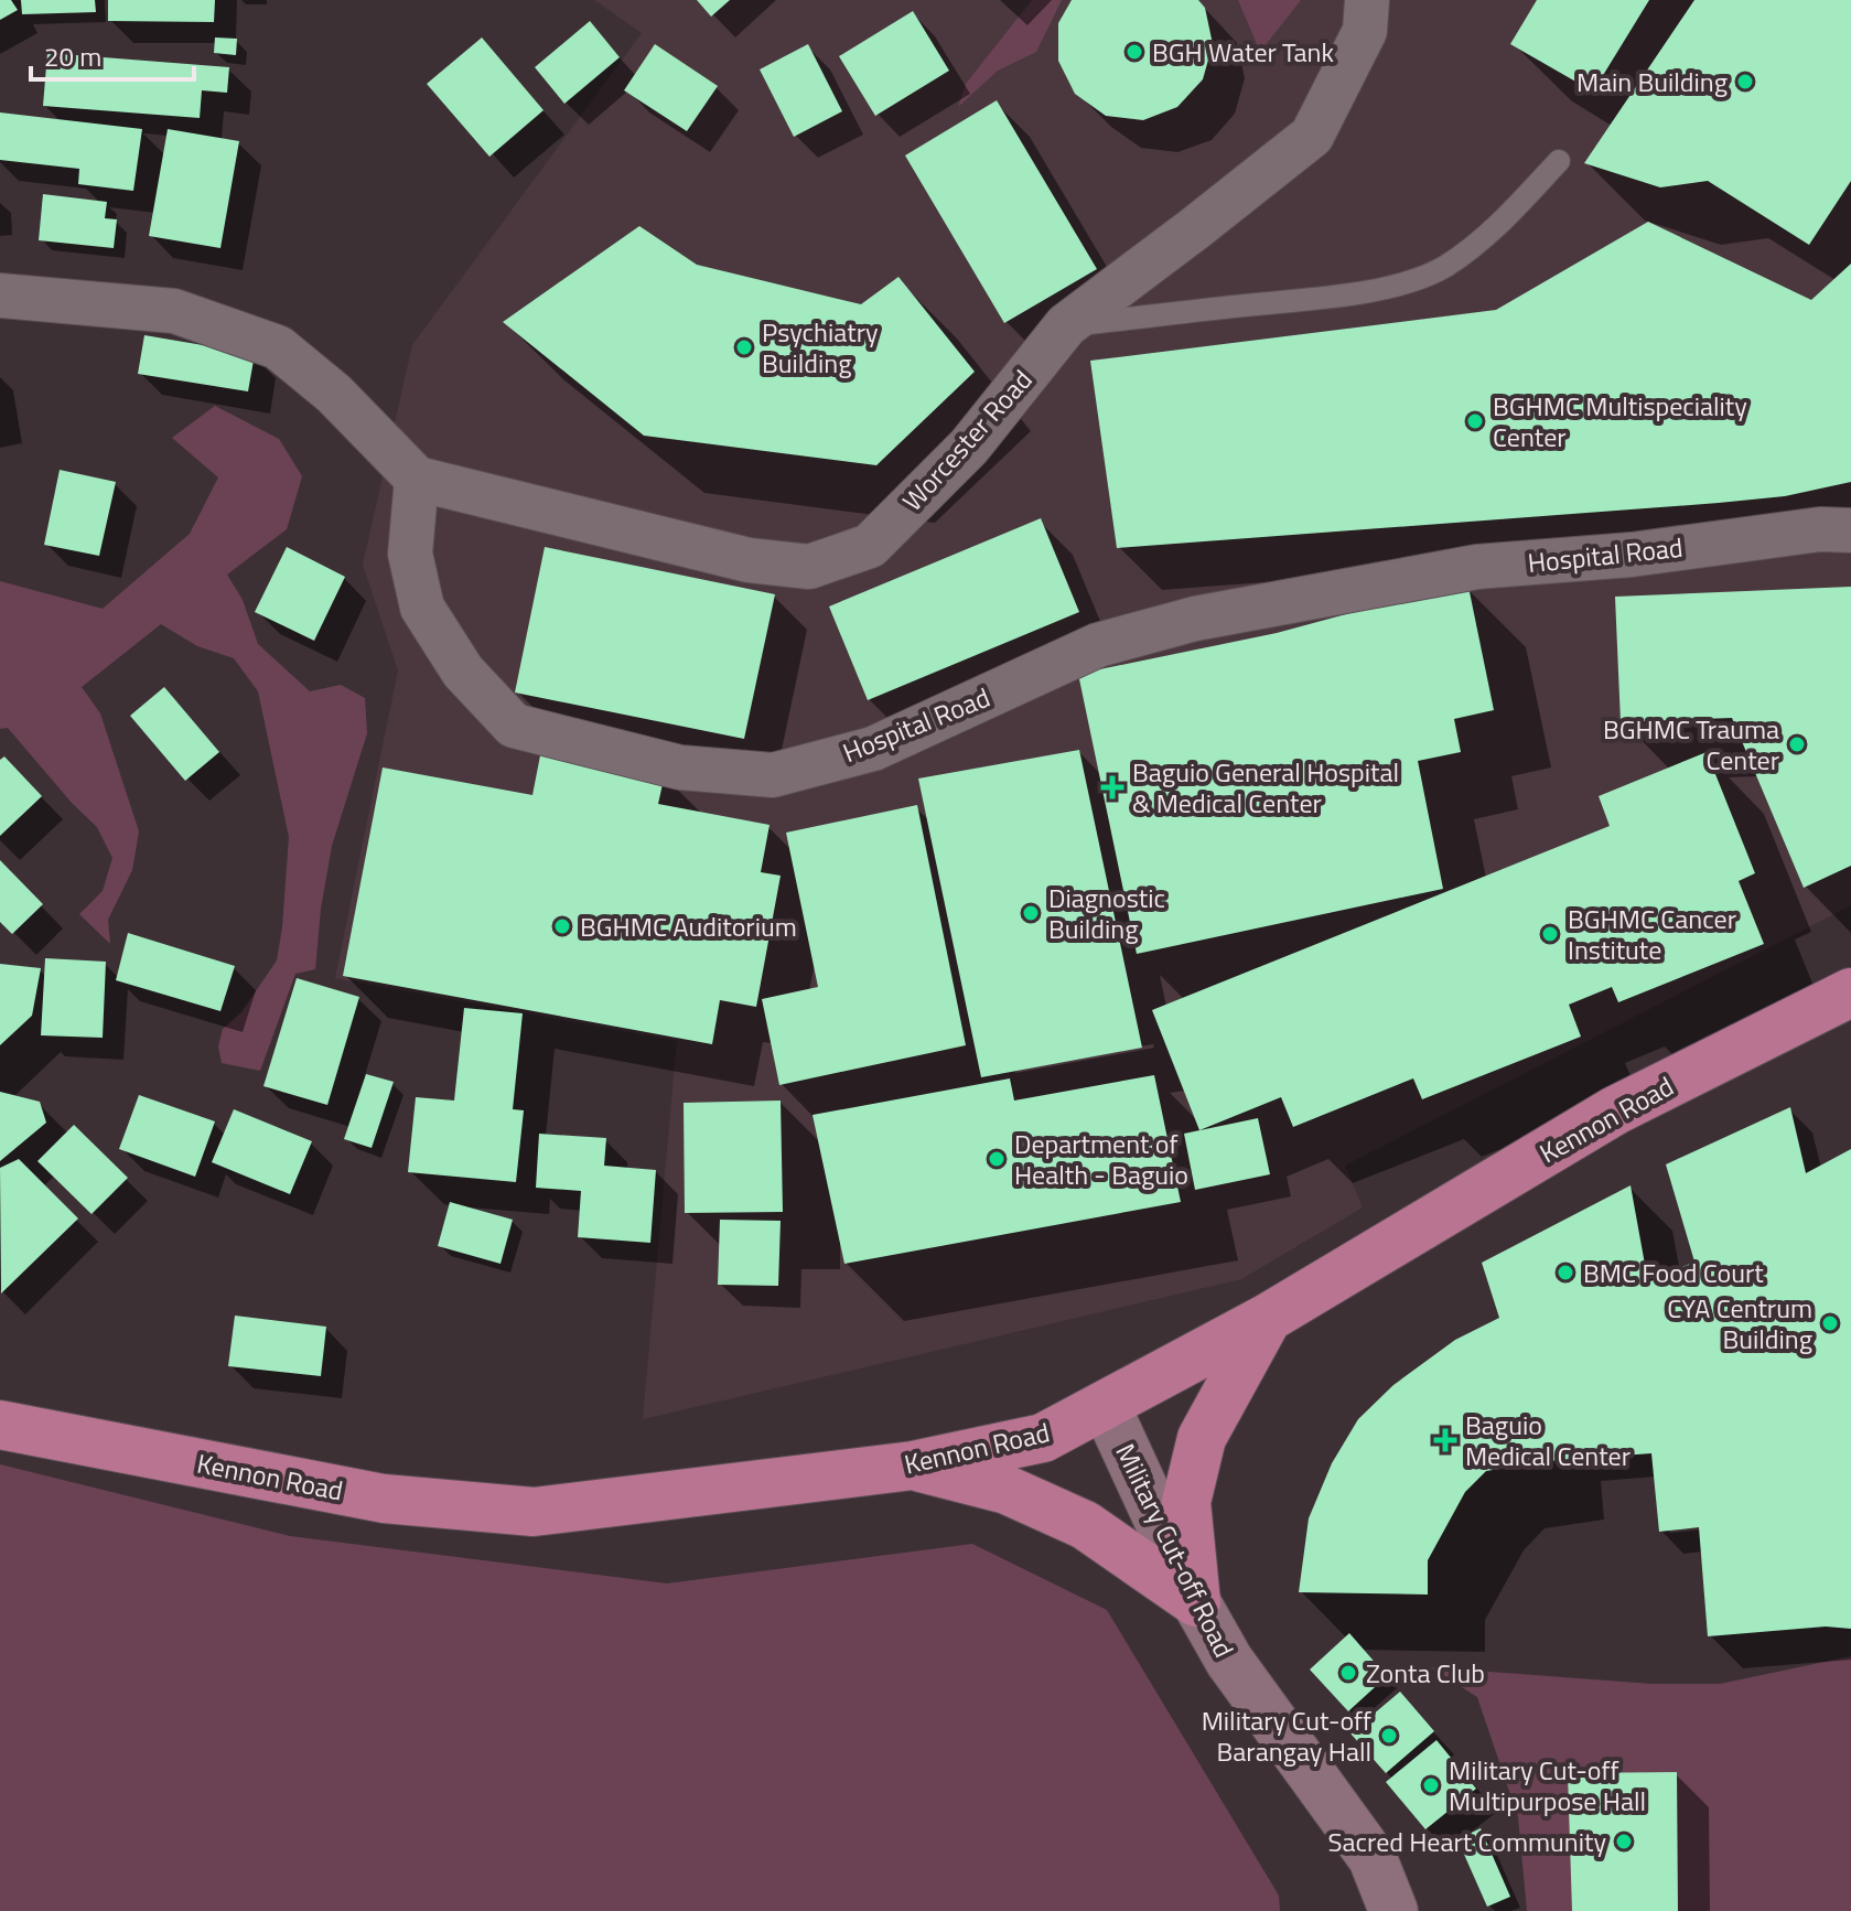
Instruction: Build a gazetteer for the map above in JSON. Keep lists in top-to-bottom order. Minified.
{"streets":{"highway":["Kennon Road"],"main road":["Military Cut-off Road"],"street":["Worcester Road","Hospital Road"]},"crossings":[["Worcester Road","Hospital Road"],["Kennon Road","Military Cut-off Road"]],"places":{"other":["BGH Water Tank","Main Building","Psychiatry Building","BGHMC Multispeciality Center","BGHMC Trauma Center","Diagnostic Building","BGHMC Auditorium","BGHMC Cancer Institute","Department of Health - Baguio","BMC Food Court","CYA Centrum Building","Zonta Club","Military Cut-off Barangay Hall","Military Cut-off Multipurpose Hall","Sacred Heart Community"],"health":["Baguio General Hospital & Medical Center","Baguio Medical Center"]},"scale_bar":"20 m"}
